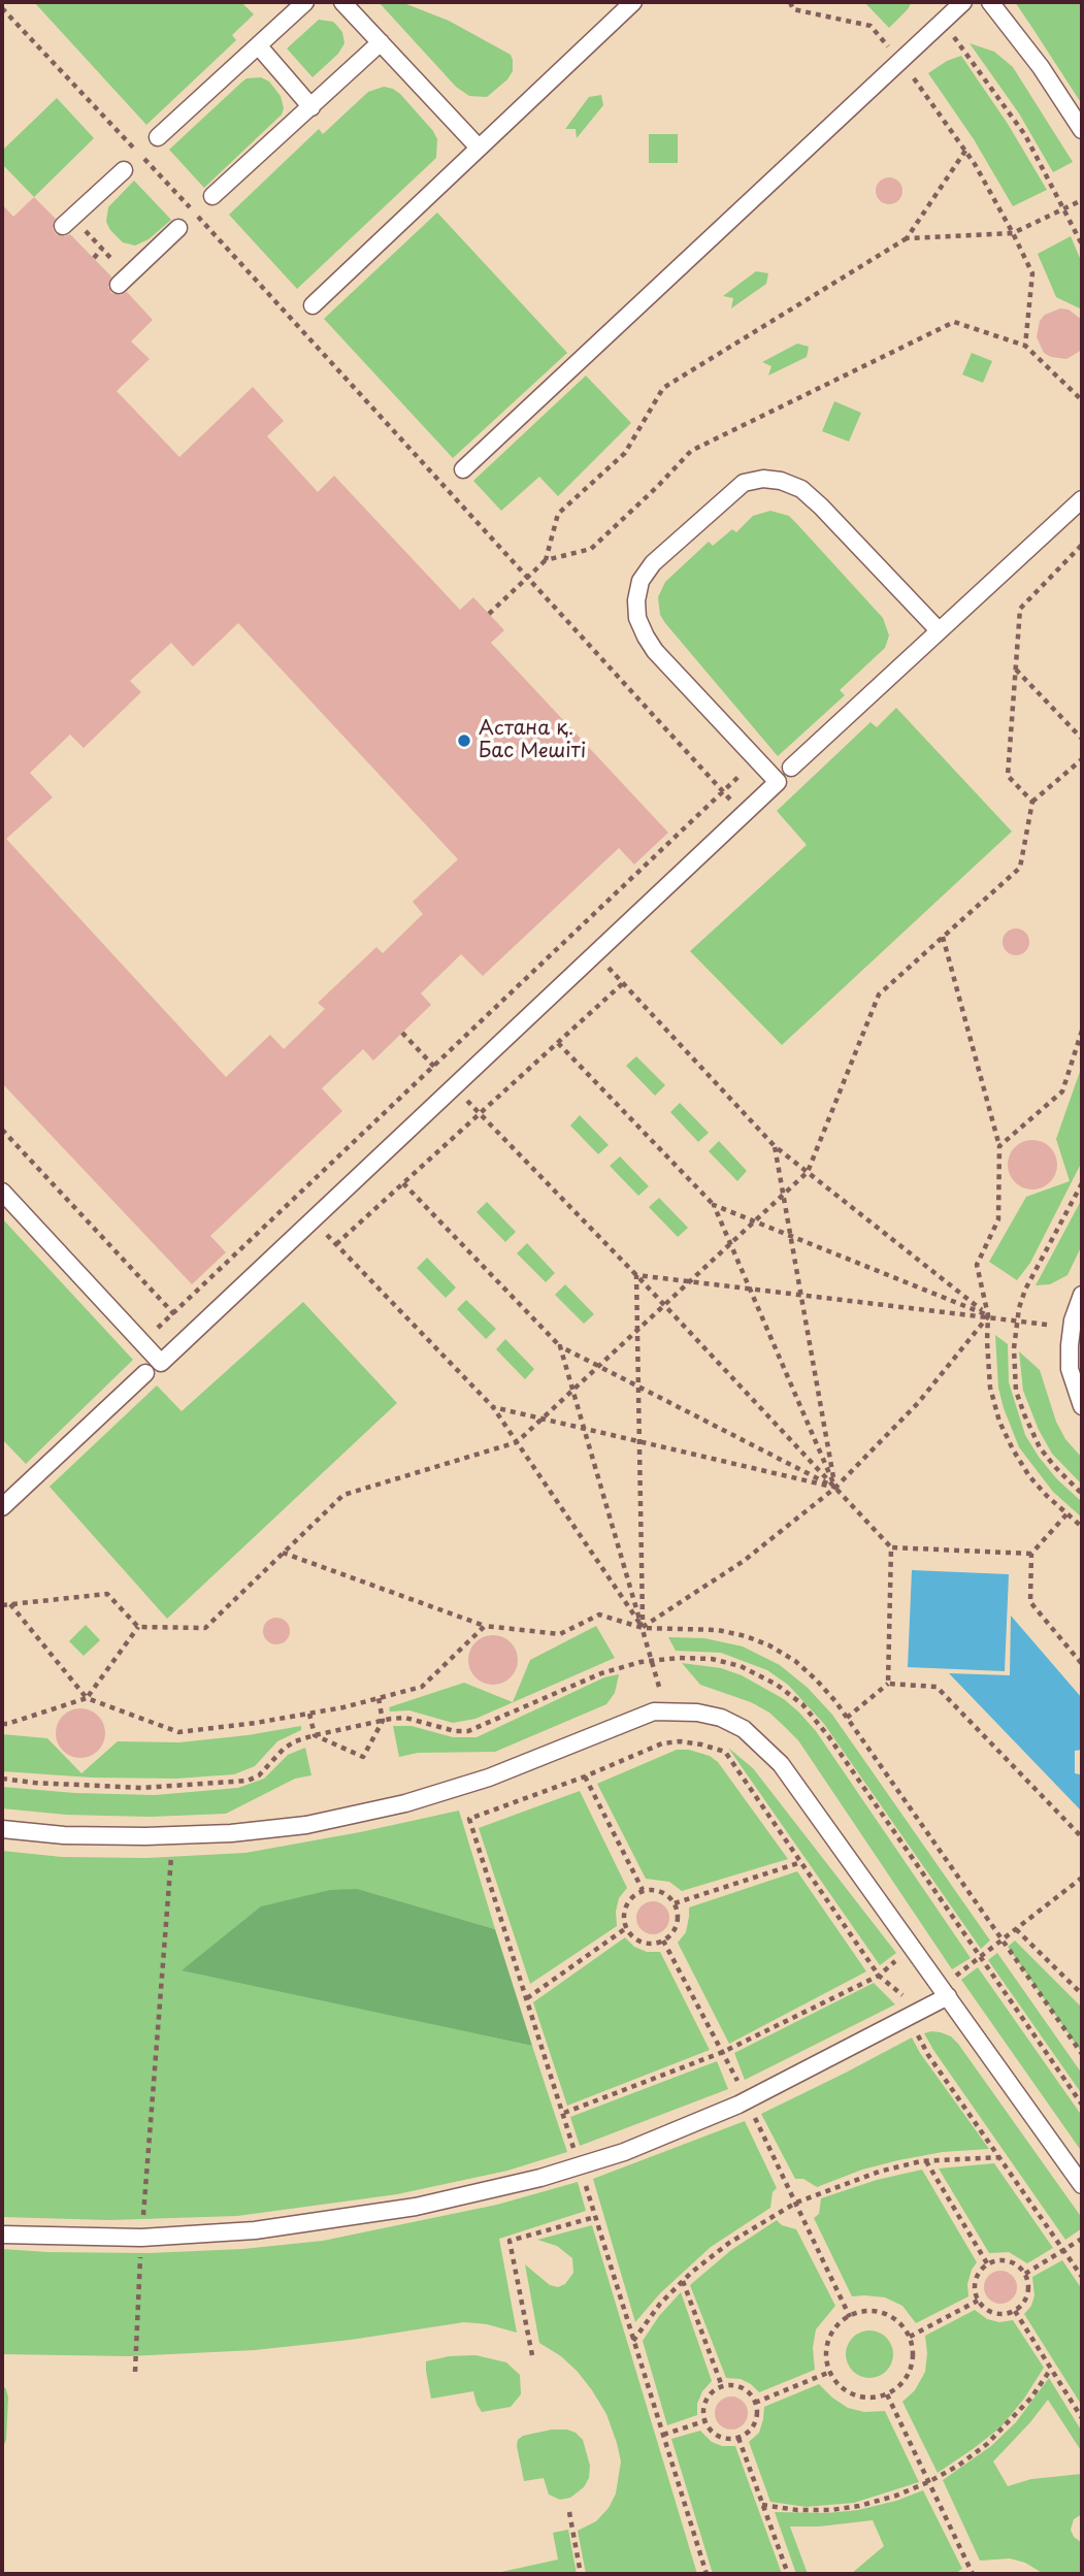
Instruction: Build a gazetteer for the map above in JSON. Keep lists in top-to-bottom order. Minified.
{"places":["Астана қ. Бас Мешіті"]}
